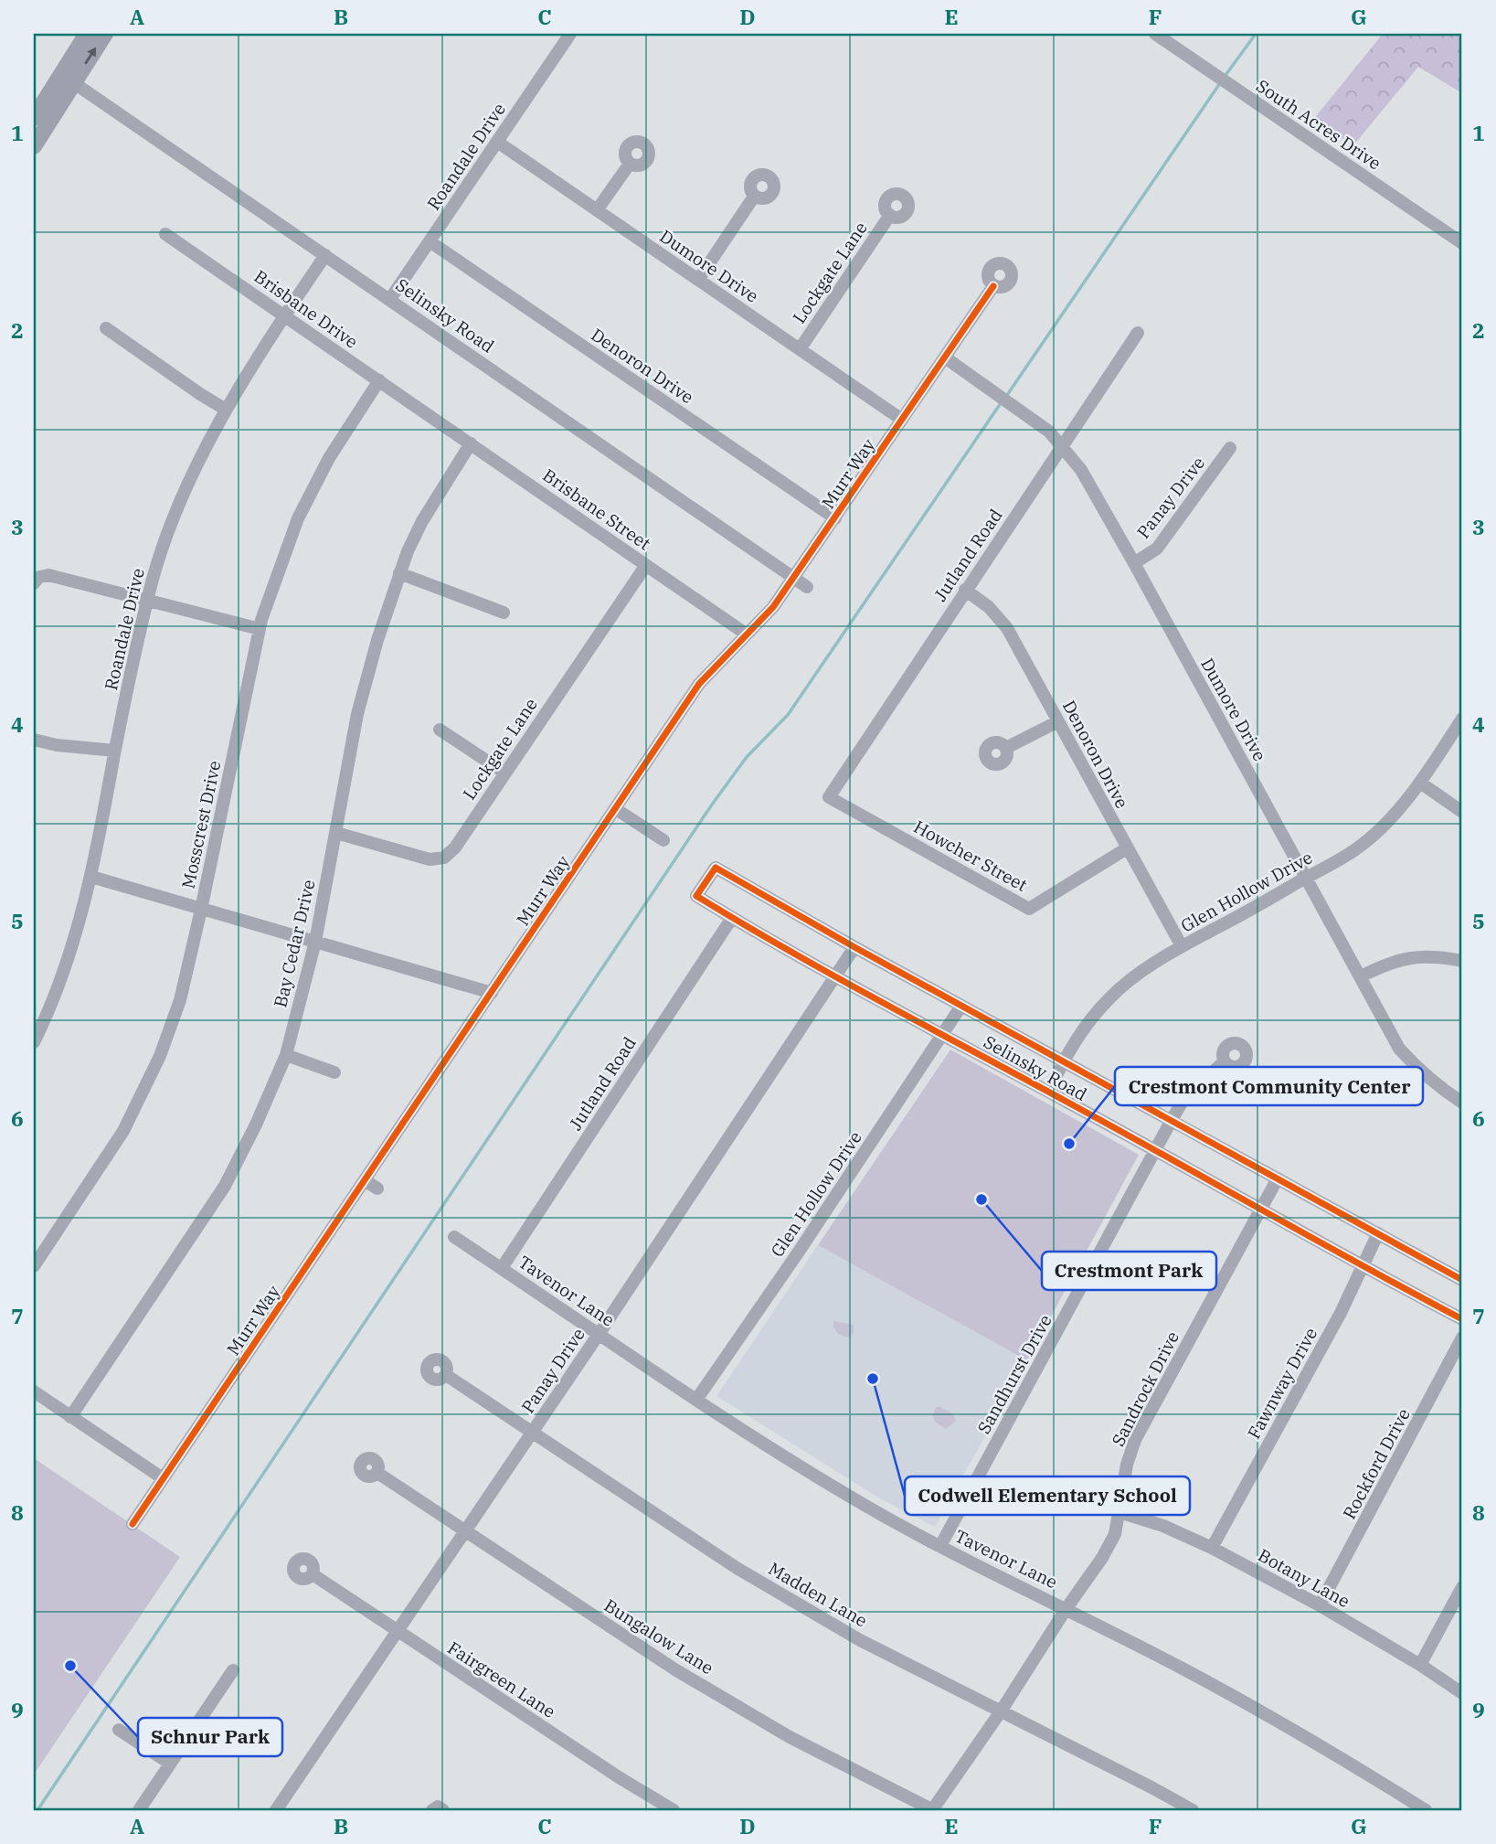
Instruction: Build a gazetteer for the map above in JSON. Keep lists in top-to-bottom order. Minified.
{"streets":{"street":["South Acres Drive","Roandale Drive","Dumore Drive","Lockgate Lane","Brisbane Drive","Selinsky Road","Denoron Drive","Murr Way","Panay Drive","Brisbane Street","Jutland Road","Mosscrest Drive","Howcher Street","Glen Hollow Drive","Bay Cedar Drive","Tavenor Lane","Sandhurst Drive","Fawnway Drive","Sandrock Drive","Rockford Drive","Botany Lane","Madden Lane","Bungalow Lane","Fairgreen Lane"]},"crossings":[["Roandale Drive","Dumore Drive"],["Roandale Drive","Brisbane Drive"],["Roandale Drive","Selinsky Road"],["Roandale Drive","Denoron Drive"],["Dumore Drive","Lockgate Lane"],["Dumore Drive","Murr Way"],["Dumore Drive","Panay Drive"],["Dumore Drive","Jutland Road"],["Dumore Drive","Glen Hollow Drive"],["Lockgate Lane","Brisbane Street"],["Lockgate Lane","Bay Cedar Drive"],["Brisbane Drive","Brisbane Street"],["Brisbane Drive","Mosscrest Drive"],["Selinsky Road","Murr Way"],["Selinsky Road","Panay Drive"],["Selinsky Road","Jutland Road"],["Selinsky Road","Glen Hollow Drive"],["Selinsky Road","Sandhurst Drive"],["Selinsky Road","Fawnway Drive"],["Selinsky Road","Sandrock Drive"],["Denoron Drive","Murr Way"],["Denoron Drive","Jutland Road"],["Denoron Drive","Howcher Street"],["Denoron Drive","Glen Hollow Drive"],["Murr Way","Brisbane Street"],["Panay Drive","Tavenor Lane"],["Panay Drive","Madden Lane"],["Panay Drive","Bungalow Lane"],["Panay Drive","Fairgreen Lane"],["Brisbane Street","Bay Cedar Drive"],["Jutland Road","Howcher Street"],["Jutland Road","Tavenor Lane"],["Glen Hollow Drive","Tavenor Lane"],["Tavenor Lane","Sandhurst Drive"],["Tavenor Lane","Sandrock Drive"],["Fawnway Drive","Botany Lane"],["Sandrock Drive","Botany Lane"],["Sandrock Drive","Madden Lane"],["Sandrock Drive","Bungalow Lane"],["Rockford Drive","Botany Lane"]],"places":["Crestmont Community Center","Crestmont Park","Codwell Elementary School","Schnur Park"],"grid":{"columns":["A","B","C","D","E","F","G"],"rows":["1","2","3","4","5","6","7","8","9"]}}
